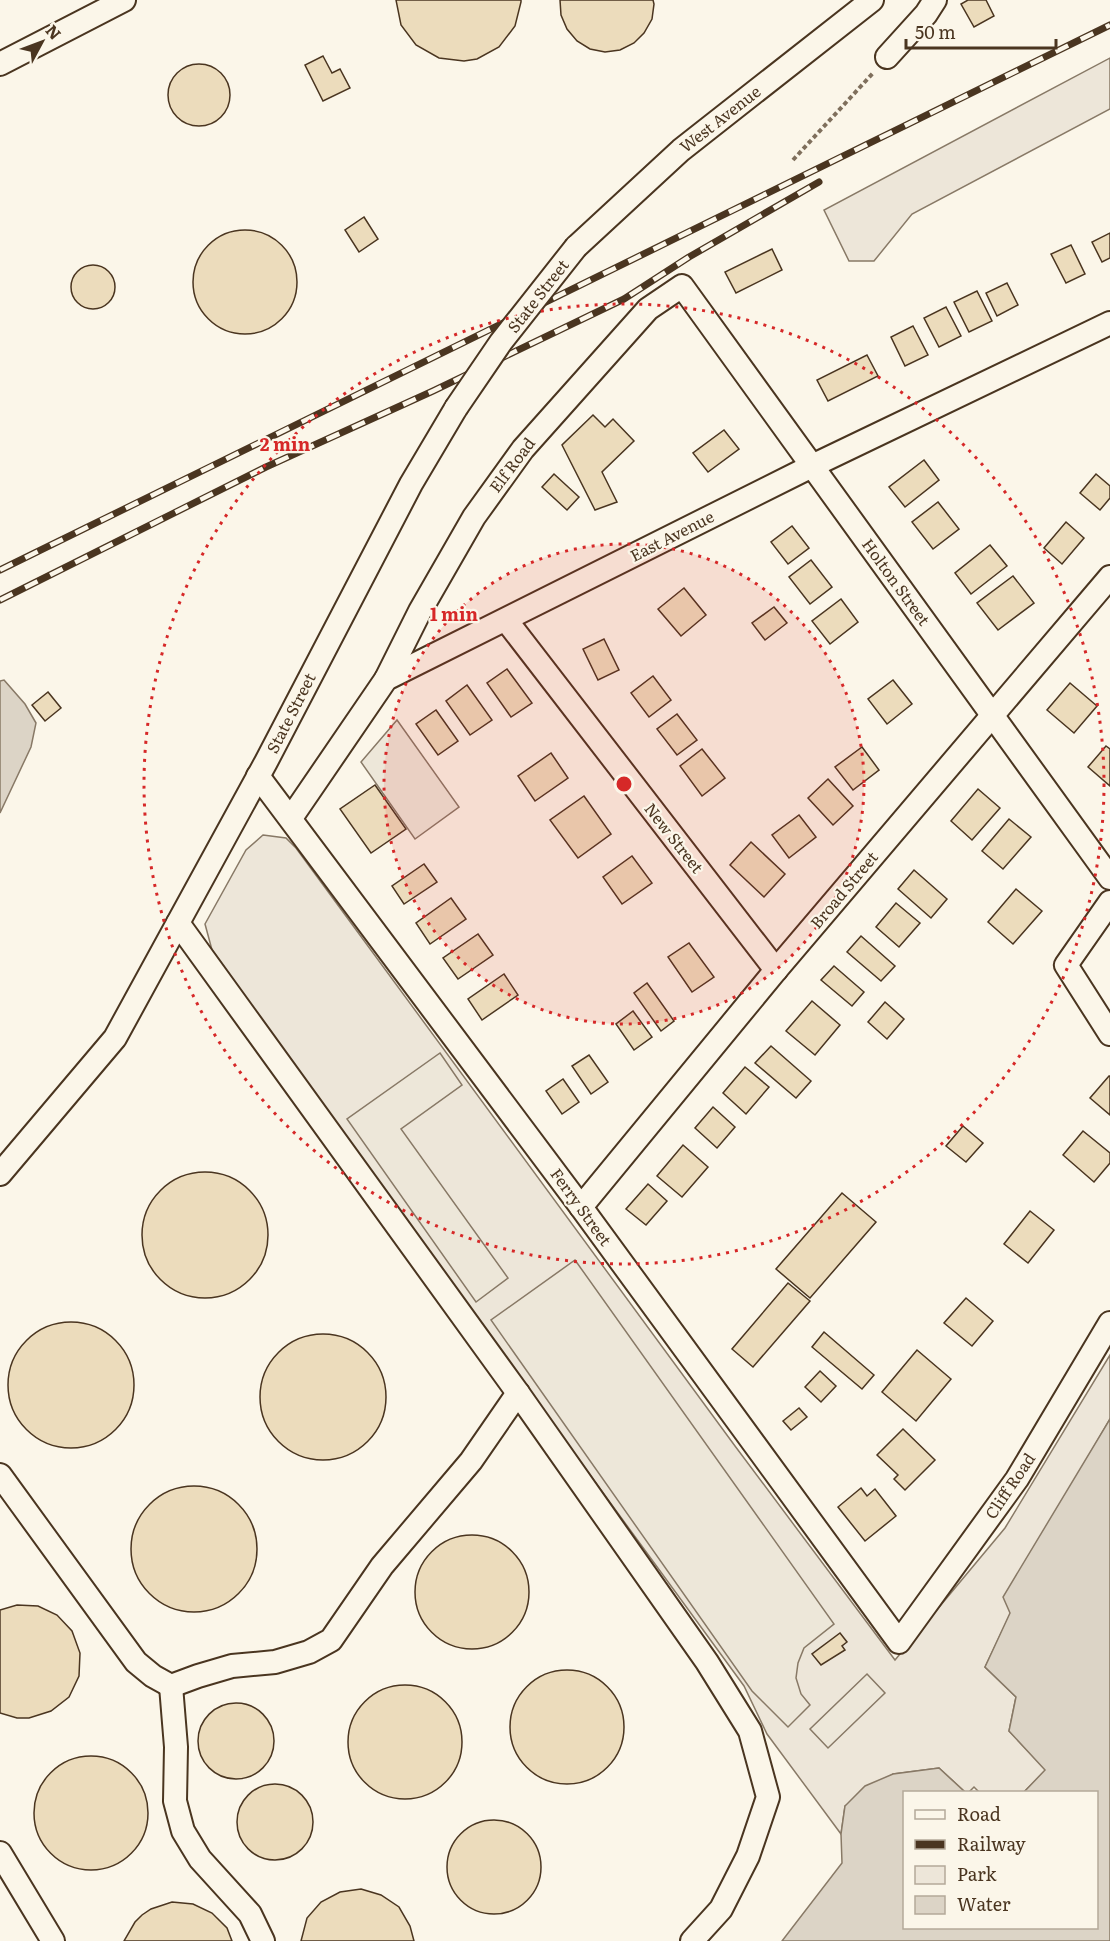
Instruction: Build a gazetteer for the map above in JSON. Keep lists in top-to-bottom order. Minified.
{"streets":{"street":["West Avenue","State Street","Elf Road","East Avenue","Holton Street","New Street","Broad Street","Ferry Street","Cliff Road"]},"crossings":[["West Avenue","State Street"],["State Street","Ferry Street"],["Elf Road","East Avenue"],["Elf Road","Holton Street"],["East Avenue","Holton Street"],["East Avenue","New Street"],["East Avenue","Ferry Street"],["Holton Street","Broad Street"],["New Street","Broad Street"],["Broad Street","Ferry Street"],["Ferry Street","Cliff Road"]],"legend":["Road","Railway","Park","Water"],"scale_bar":"50 m","north":"top right","rings":["2 min","1 min"]}
